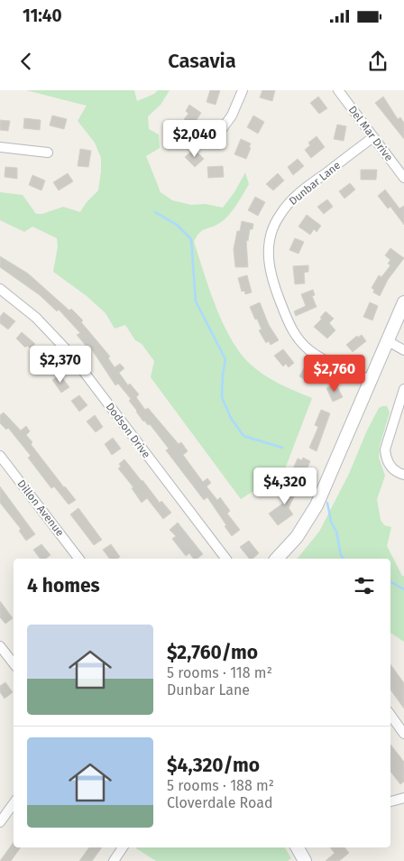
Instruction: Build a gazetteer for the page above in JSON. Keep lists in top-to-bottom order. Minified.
{"streets":{"street":["Del Mar Drive","Dunbar Lane","Dodson Drive","Dillon Avenue"]},"crossings":[["Del Mar Drive","Dunbar Lane"]],"page":{"status":"11:40","header":"Casavia","price":["$2,040","$2,370","$2,760","$4,320"],"heading":"4 homes","list":[{"name":"$2,760/mo","note":"5 rooms · 118 m² · Dunbar Lane"},{"name":"$4,320/mo","note":"5 rooms · 188 m² · Cloverdale Road"}]}}
